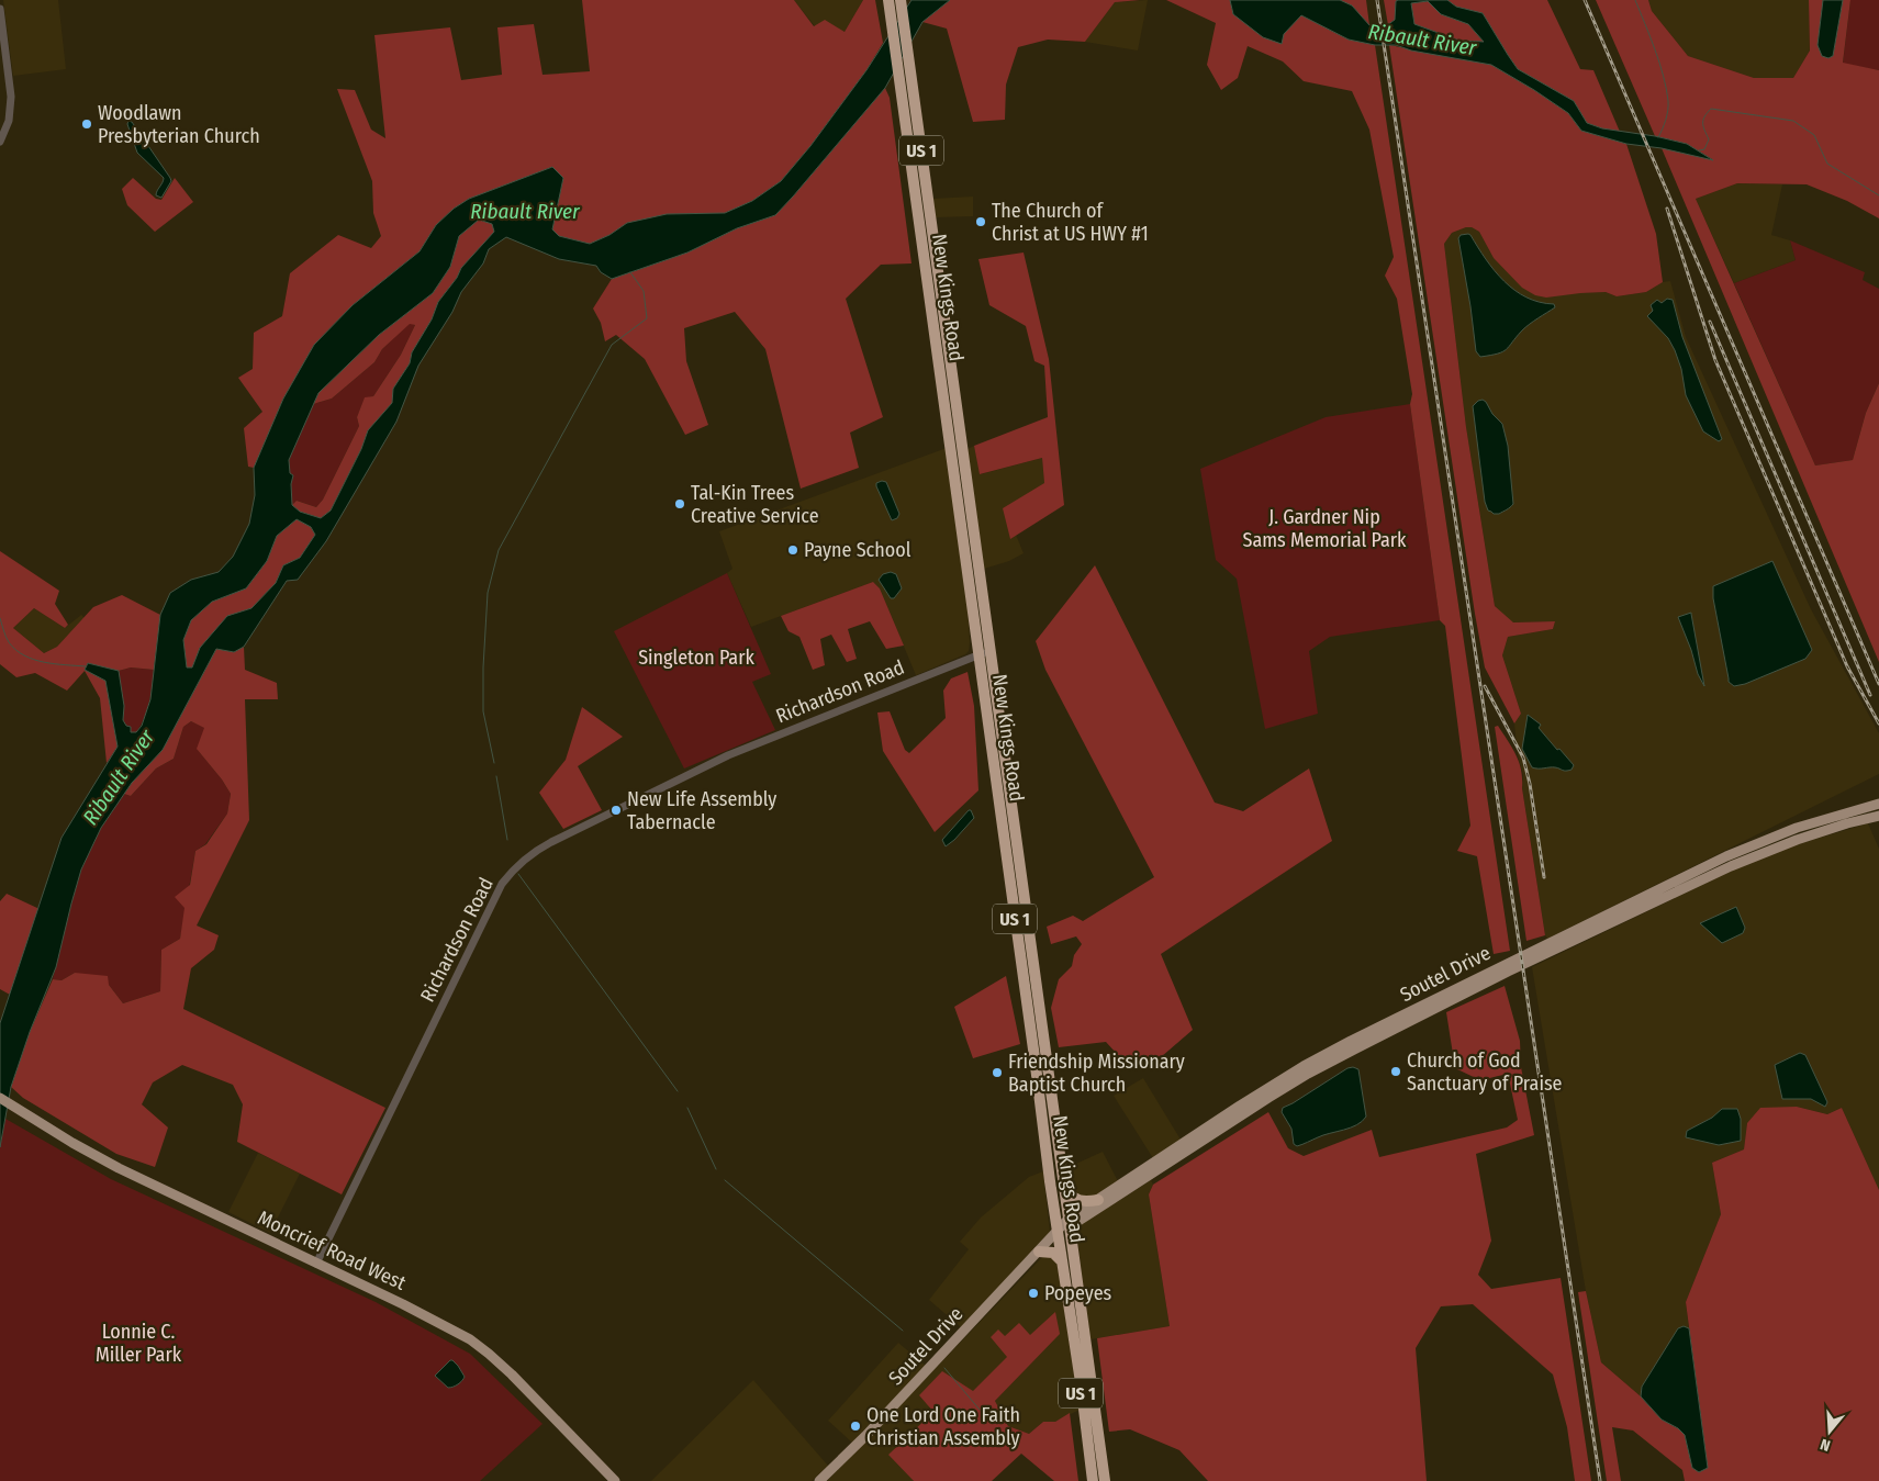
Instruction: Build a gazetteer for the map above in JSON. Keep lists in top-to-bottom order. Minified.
{"streets":{"highway":["US 1","New Kings Road"],"main road":["Soutel Drive","Moncrief Road West"],"street":["Richardson Road"]},"crossings":[["New Kings Road","Richardson Road"],["New Kings Road","Soutel Drive"],["Richardson Road","Moncrief Road West"]],"water":["Ribault River"],"parks":["J. Gardner Nip Sams Memorial Park","Singleton Park","Lonnie C. Miller Park"],"places":["Woodlawn Presbyterian Church","The Church of Christ at US HWY #1","Tal-Kin Trees Creative Service","Payne School","New Life Assembly Tabernacle","Church of God Sanctuary of Praise","Friendship Missionary Baptist Church","Popeyes","One Lord One Faith Christian Assembly"],"north":"bottom"}
